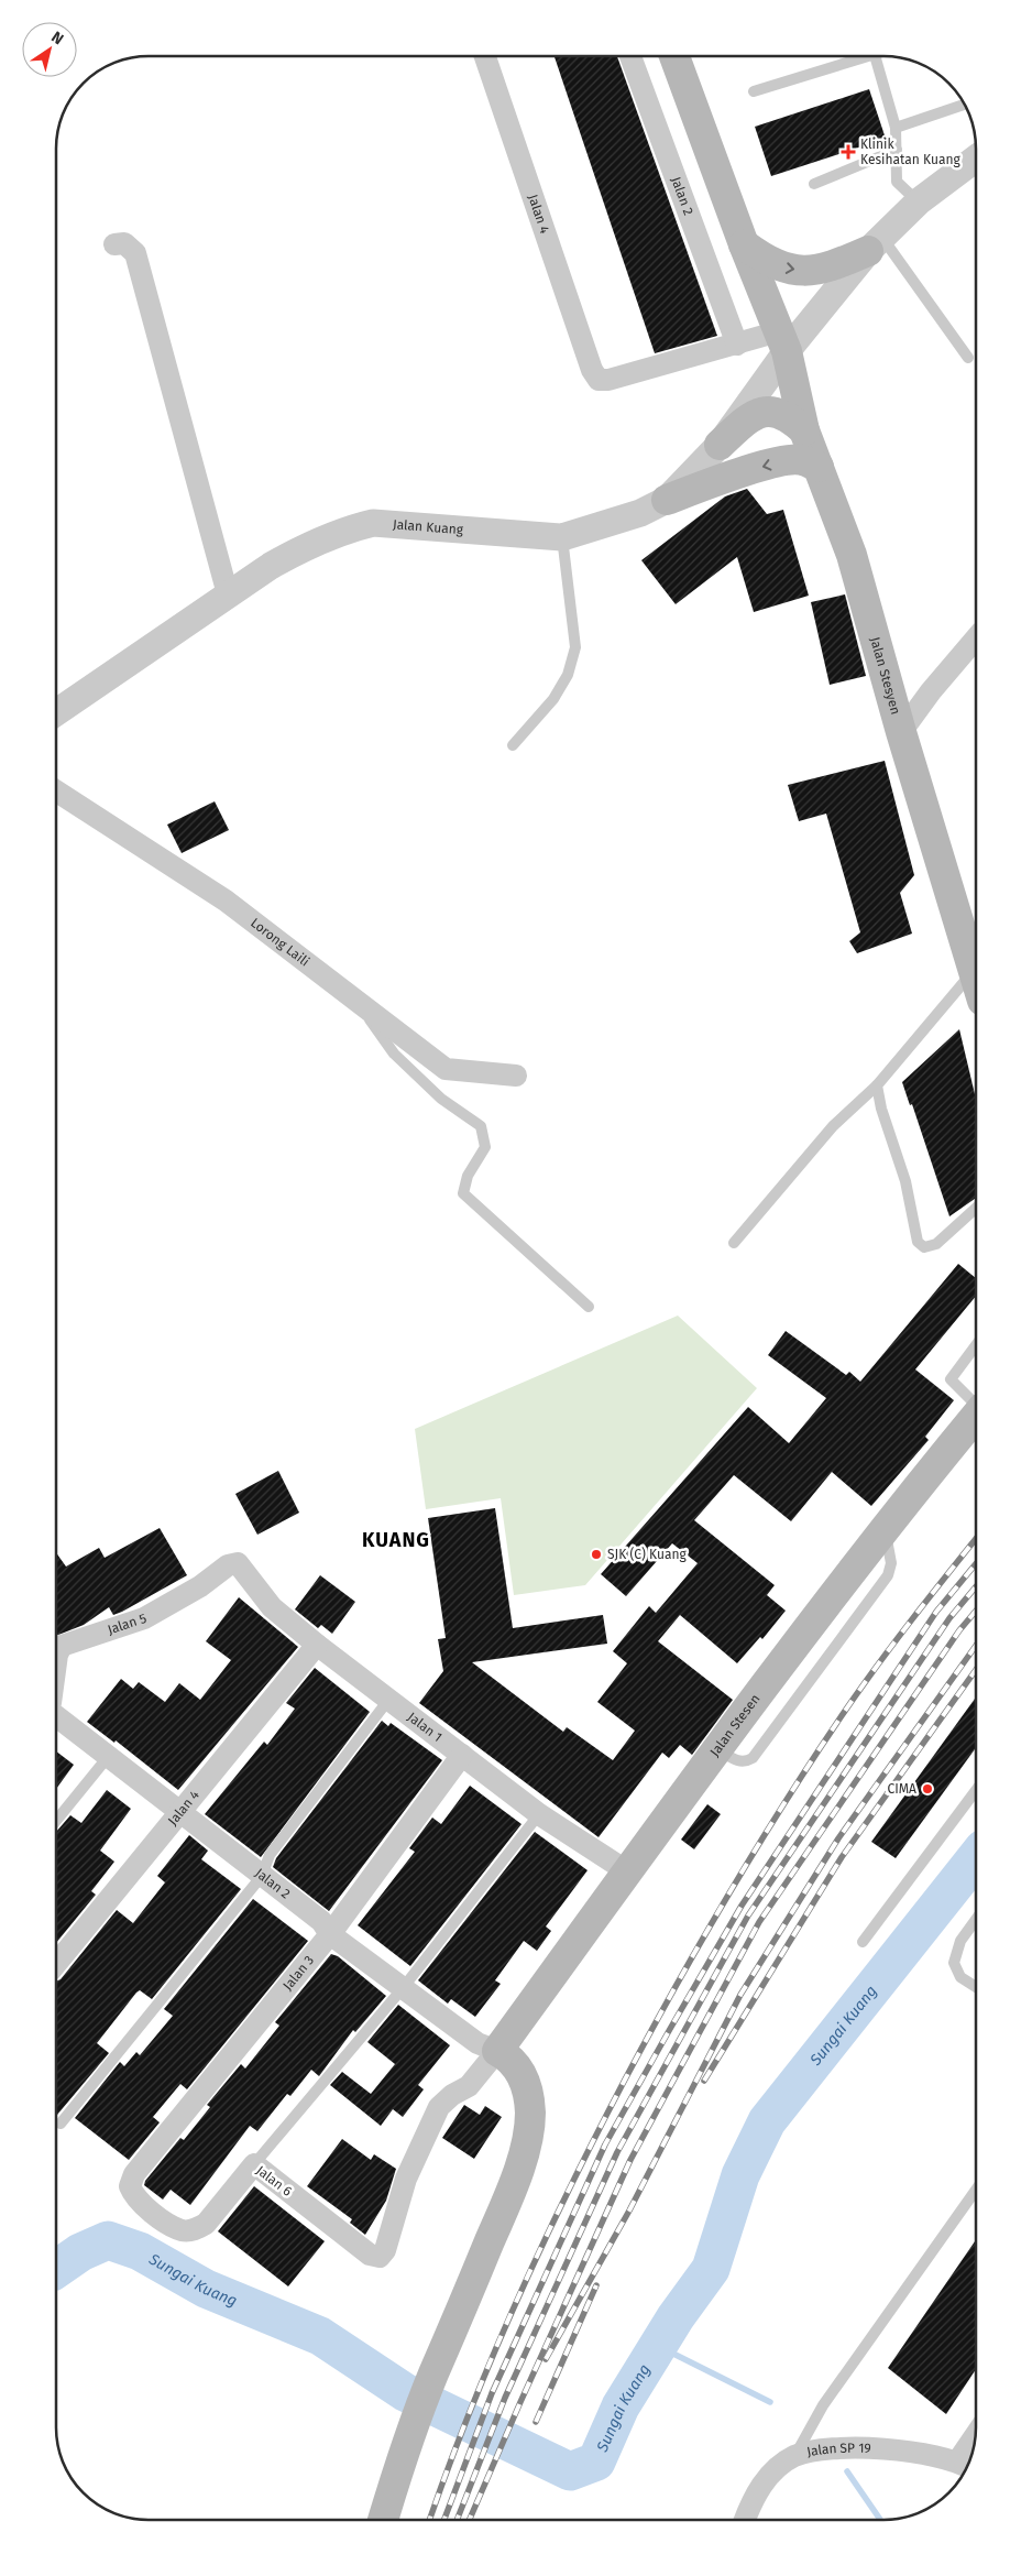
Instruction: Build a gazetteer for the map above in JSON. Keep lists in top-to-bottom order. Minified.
{"streets":{"main road":["Jalan Stesyen","Jalan Stesen"],"street":["Jalan 2","Jalan 4","Jalan Kuang","Lorong Laili","Jalan 5","Jalan 1","Jalan 3","Jalan 6","Jalan SP 19"]},"crossings":[["Jalan 2","Jalan 4"],["Jalan 2","Jalan Stesen"],["Jalan 2","Jalan 3"],["Jalan 2","Jalan 6"],["Jalan 4","Jalan 1"],["Jalan Kuang","Jalan Stesyen"],["Jalan 5","Jalan 1"],["Jalan Stesen","Jalan 1"],["Jalan Stesen","Jalan 6"],["Jalan 1","Jalan 3"],["Jalan 3","Jalan 6"]],"districts":["KUANG"],"water":["Sungai Kuang"],"places":{"health":["Klinik Kesihatan Kuang"],"other":["SJK (C) Kuang","CIMA"]},"north":"top right"}
